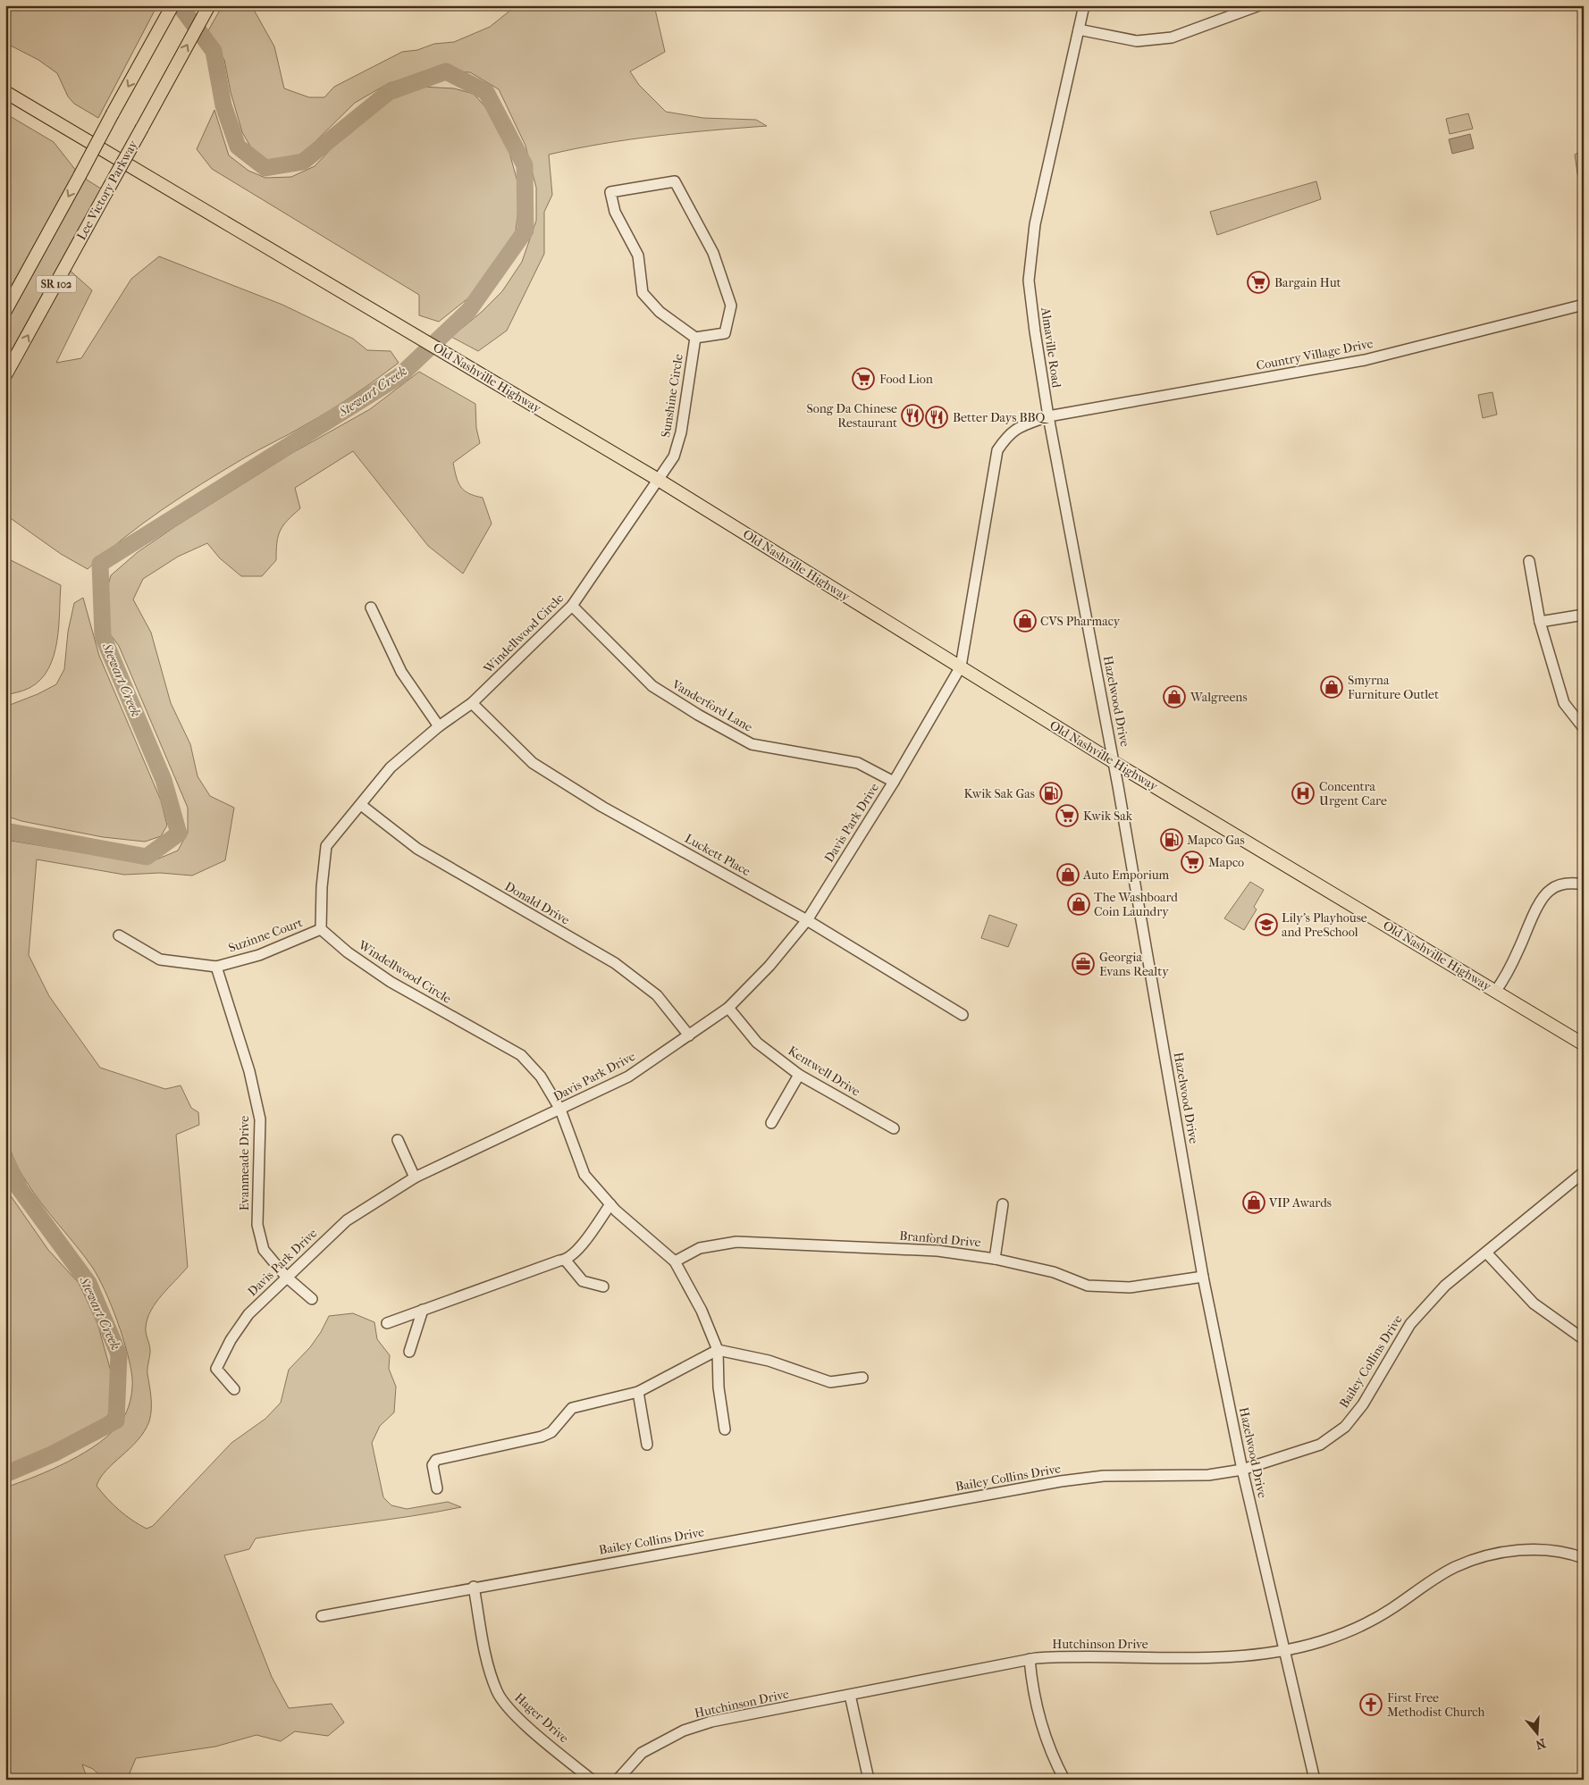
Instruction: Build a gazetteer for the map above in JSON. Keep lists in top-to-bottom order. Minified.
{"streets":{"main road":["Lee Victory Parkway","SR 102","Old Nashville Highway"],"street":["Almaville Road","Country Village Drive","Sunshine Circle","Windellwood Circle","Hazelwood Drive","Vanderford Lane","Davis Park Drive","Luckett Place","Donald Drive","Suzinne Court","Kentwell Drive","Evanmeade Drive","Branford Drive","Bailey Collins Drive","Hutchinson Drive","Hager Drive"]},"crossings":[["Almaville Road","Country Village Drive"],["Almaville Road","Hazelwood Drive"],["Country Village Drive","Hazelwood Drive"],["Old Nashville Highway","Sunshine Circle"],["Old Nashville Highway","Windellwood Circle"],["Old Nashville Highway","Hazelwood Drive"],["Old Nashville Highway","Davis Park Drive"],["Sunshine Circle","Windellwood Circle"],["Windellwood Circle","Vanderford Lane"],["Windellwood Circle","Davis Park Drive"],["Windellwood Circle","Luckett Place"],["Windellwood Circle","Donald Drive"],["Windellwood Circle","Suzinne Court"],["Windellwood Circle","Branford Drive"],["Hazelwood Drive","Branford Drive"],["Hazelwood Drive","Bailey Collins Drive"],["Hazelwood Drive","Hutchinson Drive"],["Vanderford Lane","Davis Park Drive"],["Davis Park Drive","Luckett Place"],["Davis Park Drive","Donald Drive"],["Davis Park Drive","Kentwell Drive"],["Davis Park Drive","Evanmeade Drive"],["Suzinne Court","Evanmeade Drive"],["Bailey Collins Drive","Hager Drive"]],"water":["Stewart Creek"],"places":{"supermarket":["Bargain Hut","Food Lion","Kwik Sak","Mapco"],"restaurant":["Song Da Chinese Restaurant","Better Days BBQ"],"shop":["CVS Pharmacy","Smyrna Furniture Outlet","Walgreens","Auto Emporium","The Washboard Coin Laundry","VIP Awards"],"fuel station":["Kwik Sak Gas","Mapco Gas"],"hospital":["Concentra Urgent Care"],"school or university":["Lily's Playhouse and PreSchool"],"office":["Georgia Evans Realty"],"church":["First Free Methodist Church"]},"north":"bottom"}
